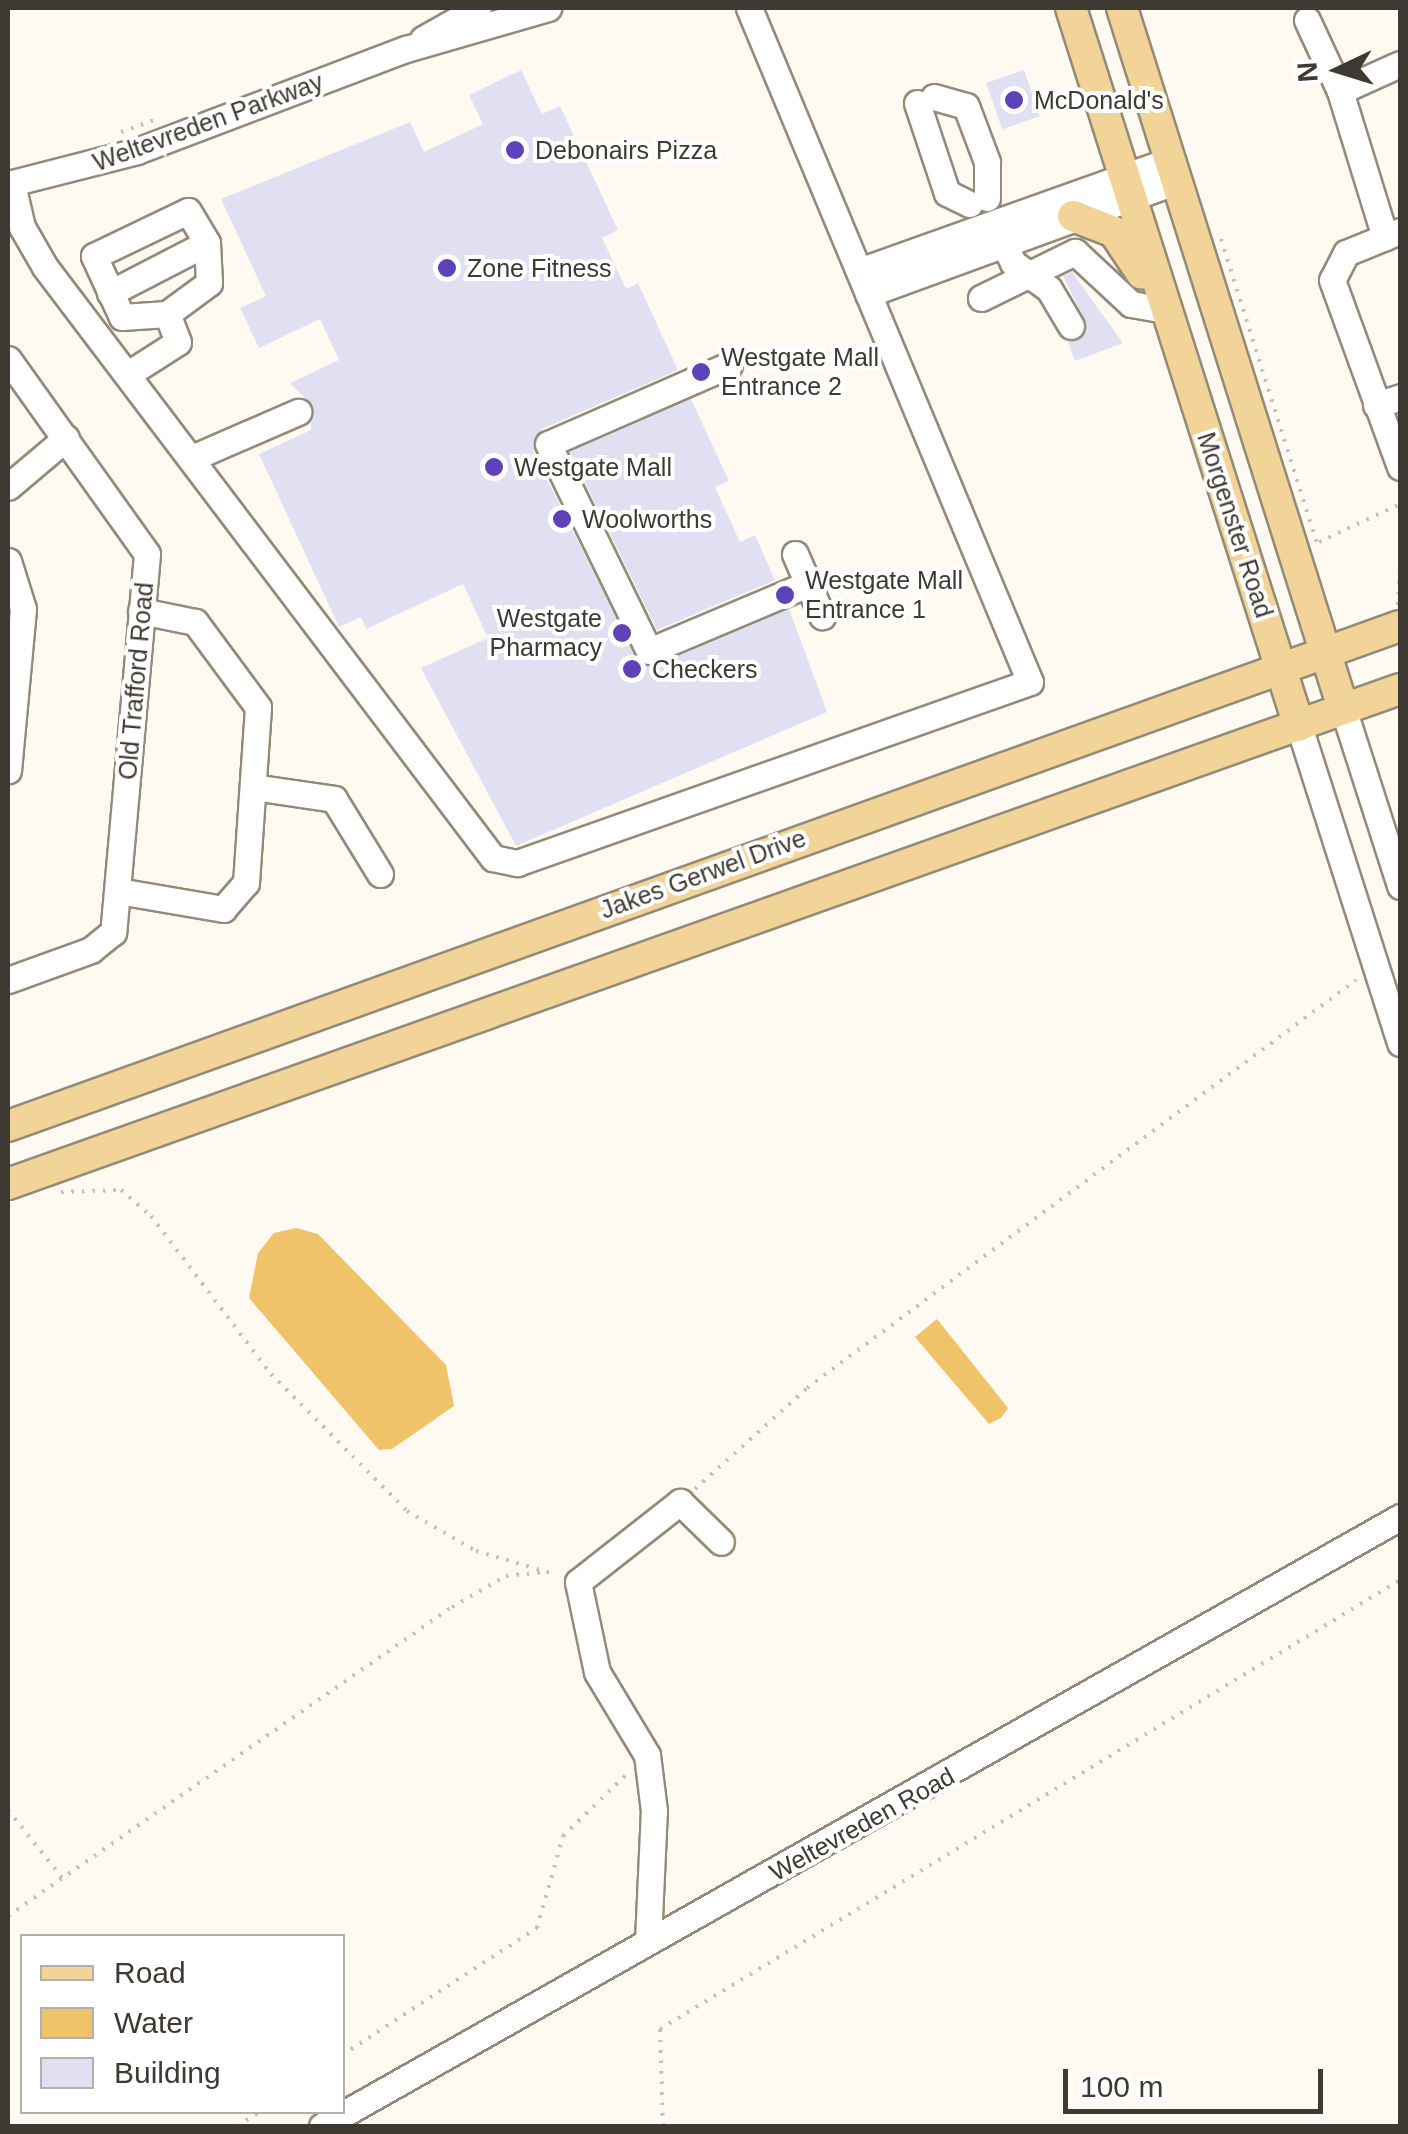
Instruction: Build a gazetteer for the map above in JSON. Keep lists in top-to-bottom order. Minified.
{"streets":{"main road":["Morgenster Road","Jakes Gerwel Drive"],"street":["Weltevreden Parkway","Old Trafford Road","Weltevreden Road"]},"crossings":[["Morgenster Road","Jakes Gerwel Drive"]],"places":["McDonald's","Debonairs Pizza","Zone Fitness","Westgate Mall Entrance 2","Westgate Mall","Woolworths","Westgate Mall Entrance 1","Westgate Pharmacy","Checkers"],"legend":["Road","Water","Building"],"scale_bar":"100 m","north":"left"}
